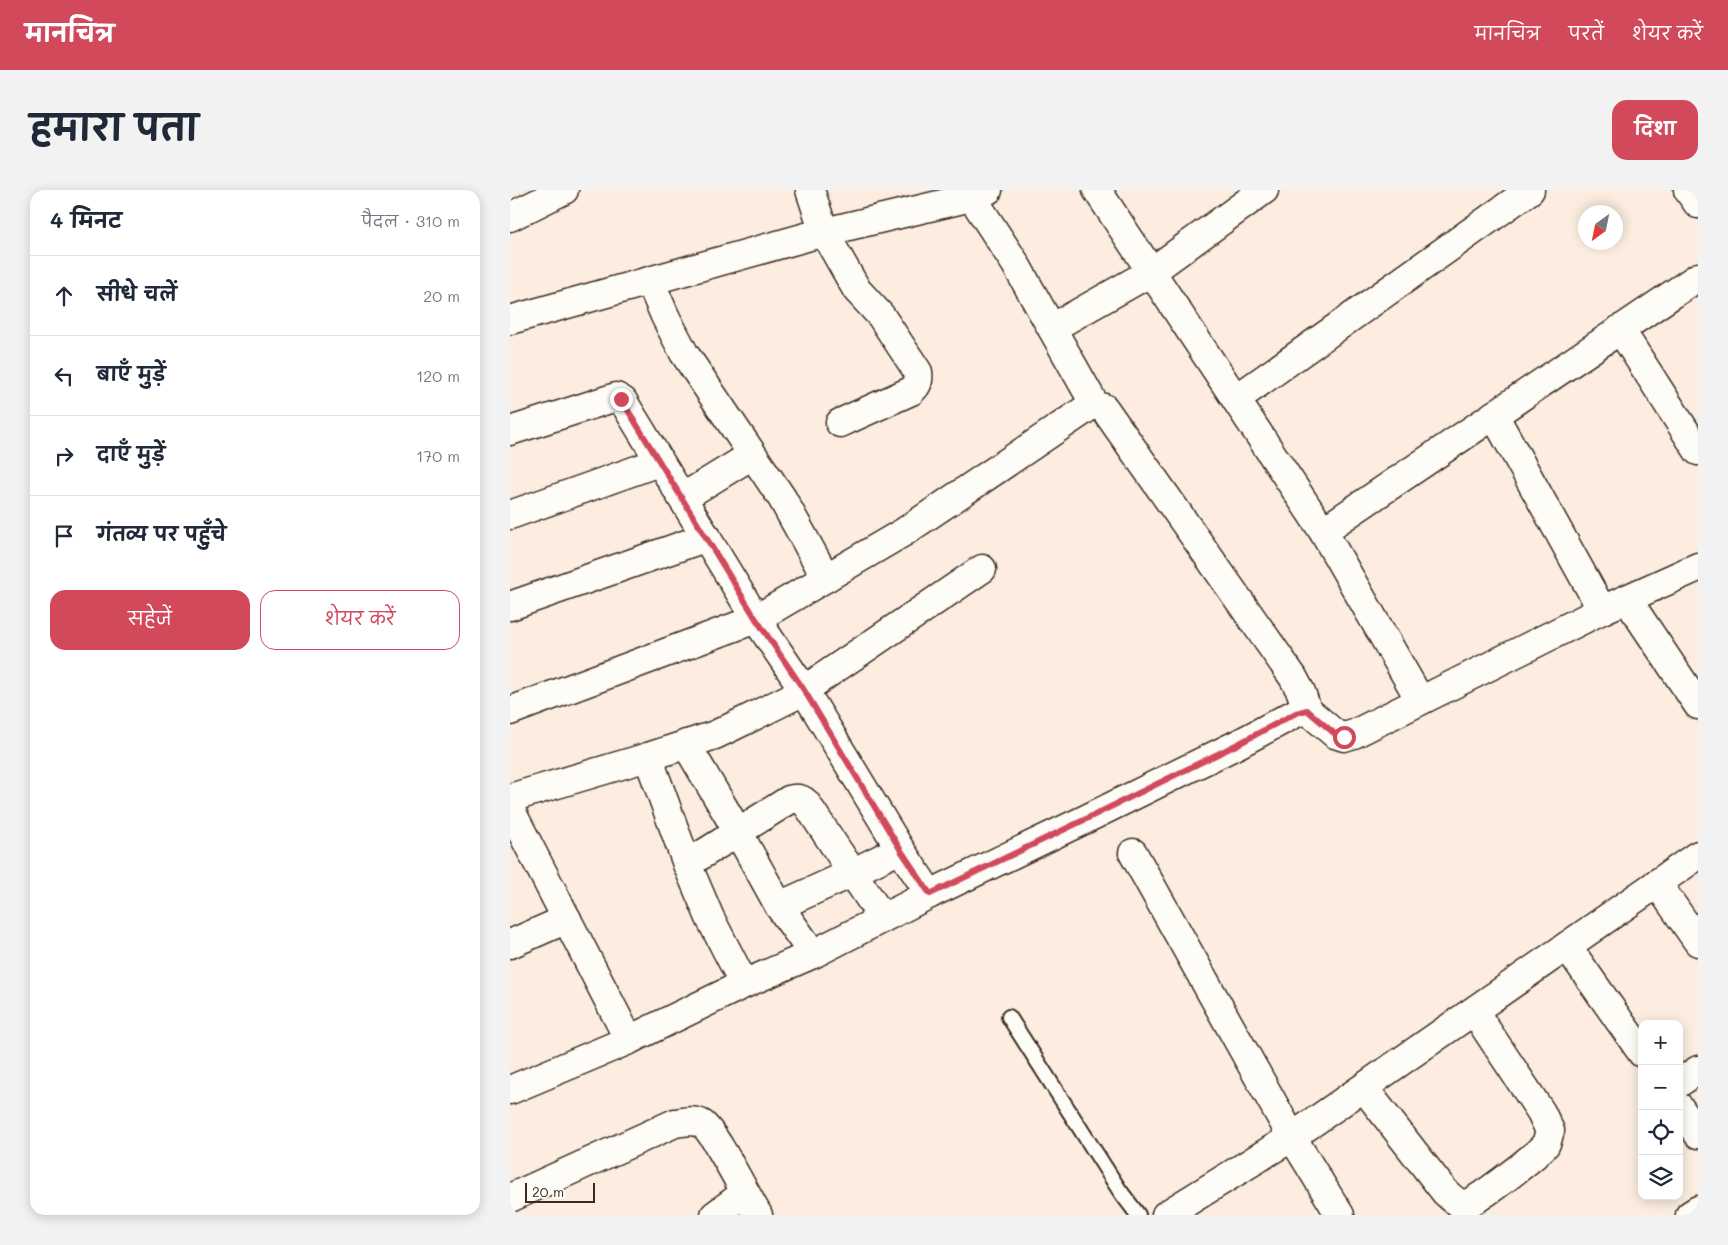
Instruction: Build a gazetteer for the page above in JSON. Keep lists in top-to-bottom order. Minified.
{"scale_bar":"20 m","north":"bottom left","page":{"header":"मानचित्र","nav":["मानचित्र","परतें","शेयर करें"],"title":"हमारा पता","buttons":["दिशा",["सहेजें","शेयर करें"]],"heading":["4 मिनट","पैदल · 310 m"],"list":[["सीधे चलें","20 m"],["बाएँ मुड़ें","120 m"],["दाएँ मुड़ें","170 m"],"गंतव्य पर पहुँचे"],"map_buttons":["+","−"],"scale":"20 m"}}
